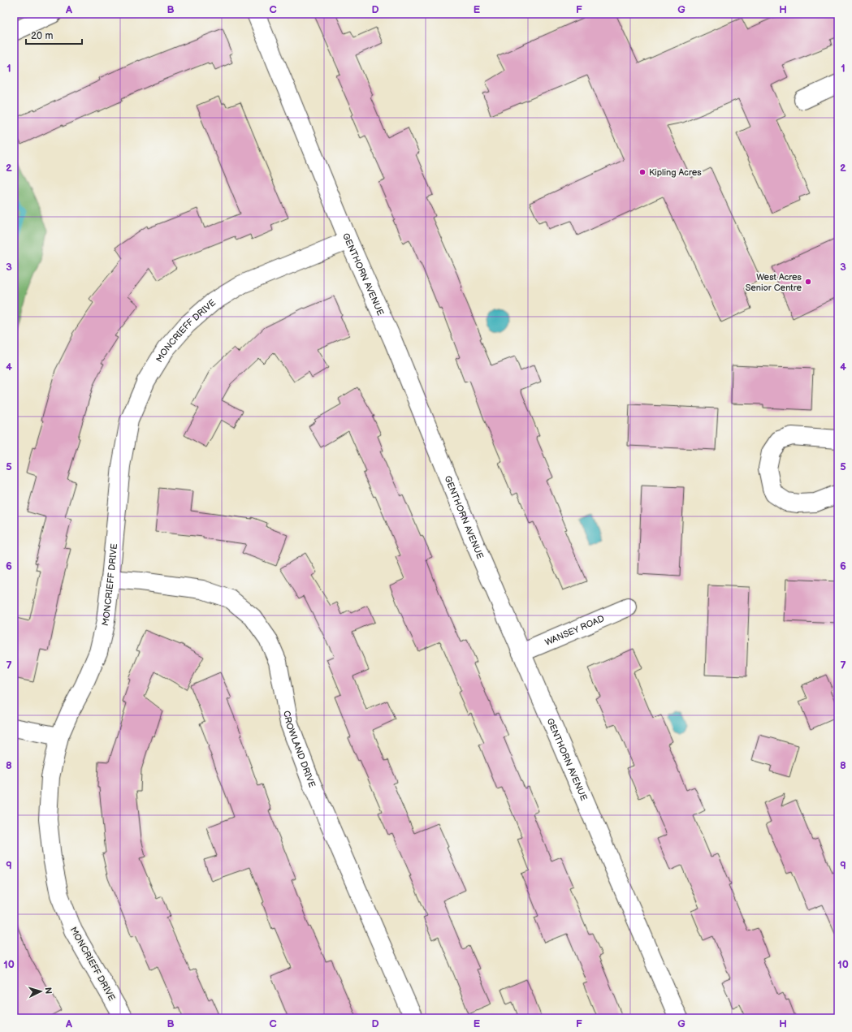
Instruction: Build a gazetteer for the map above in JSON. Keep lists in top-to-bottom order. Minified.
{"streets":{"street":["GENTHORN AVENUE","MONCRIEFF DRIVE","WANSEY ROAD","CROWLAND DRIVE"]},"crossings":[["GENTHORN AVENUE","MONCRIEFF DRIVE"],["GENTHORN AVENUE","WANSEY ROAD"],["MONCRIEFF DRIVE","CROWLAND DRIVE"]],"places":["Kipling Acres","West Acres Senior Centre"],"scale_bar":"20 m","north":"right","grid":{"columns":["A","B","C","D","E","F","G","H"],"rows":["1","2","3","4","5","6","7","8","9","10"]}}
